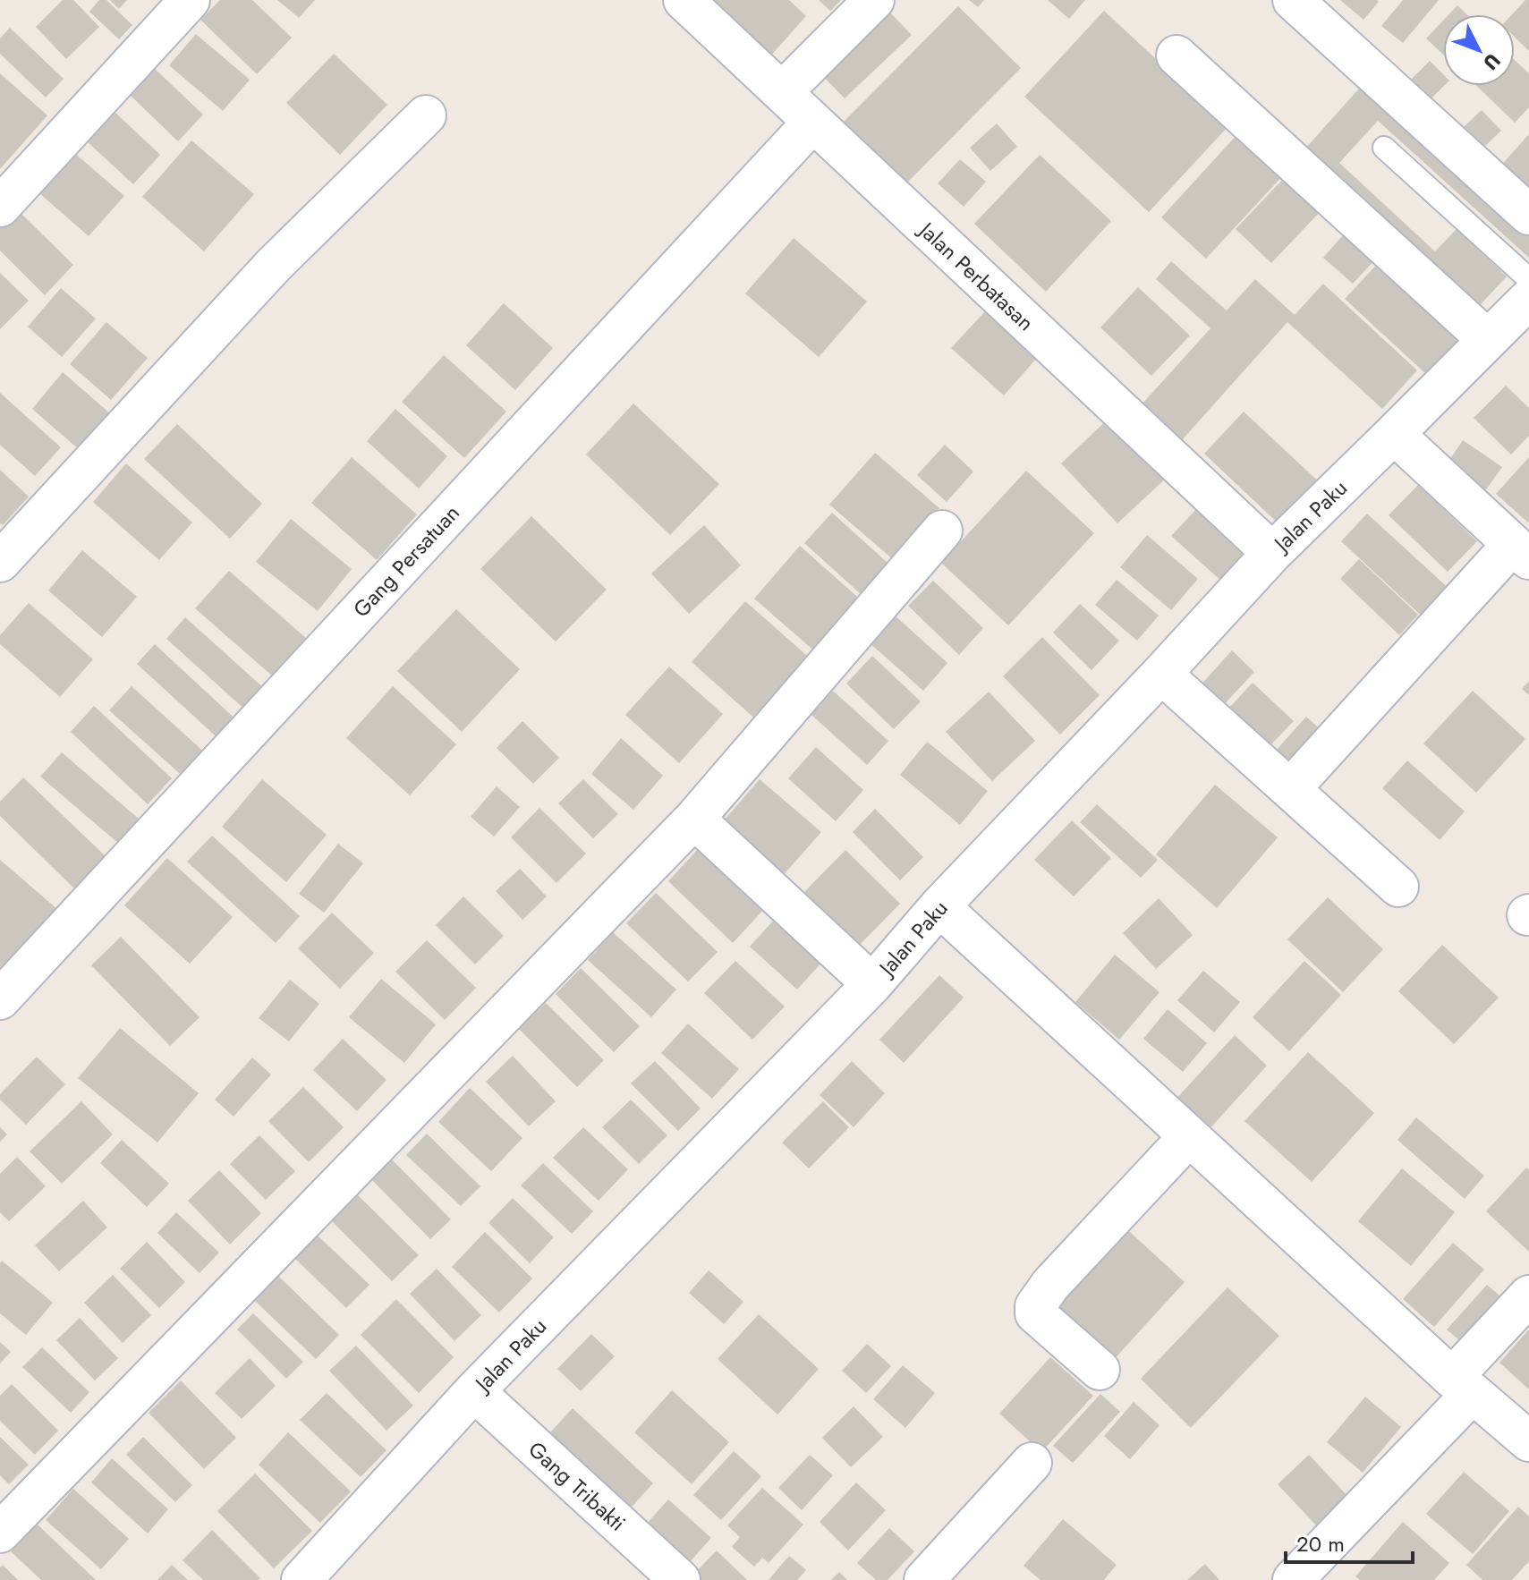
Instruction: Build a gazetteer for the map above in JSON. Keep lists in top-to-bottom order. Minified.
{"streets":{"street":["Jalan Perbatasan","Jalan Paku","Gang Persatuan","Gang Tribakti"]},"crossings":[["Jalan Perbatasan","Jalan Paku"],["Jalan Perbatasan","Gang Persatuan"],["Jalan Paku","Gang Tribakti"]],"scale_bar":"20 m","north":"bottom right"}
